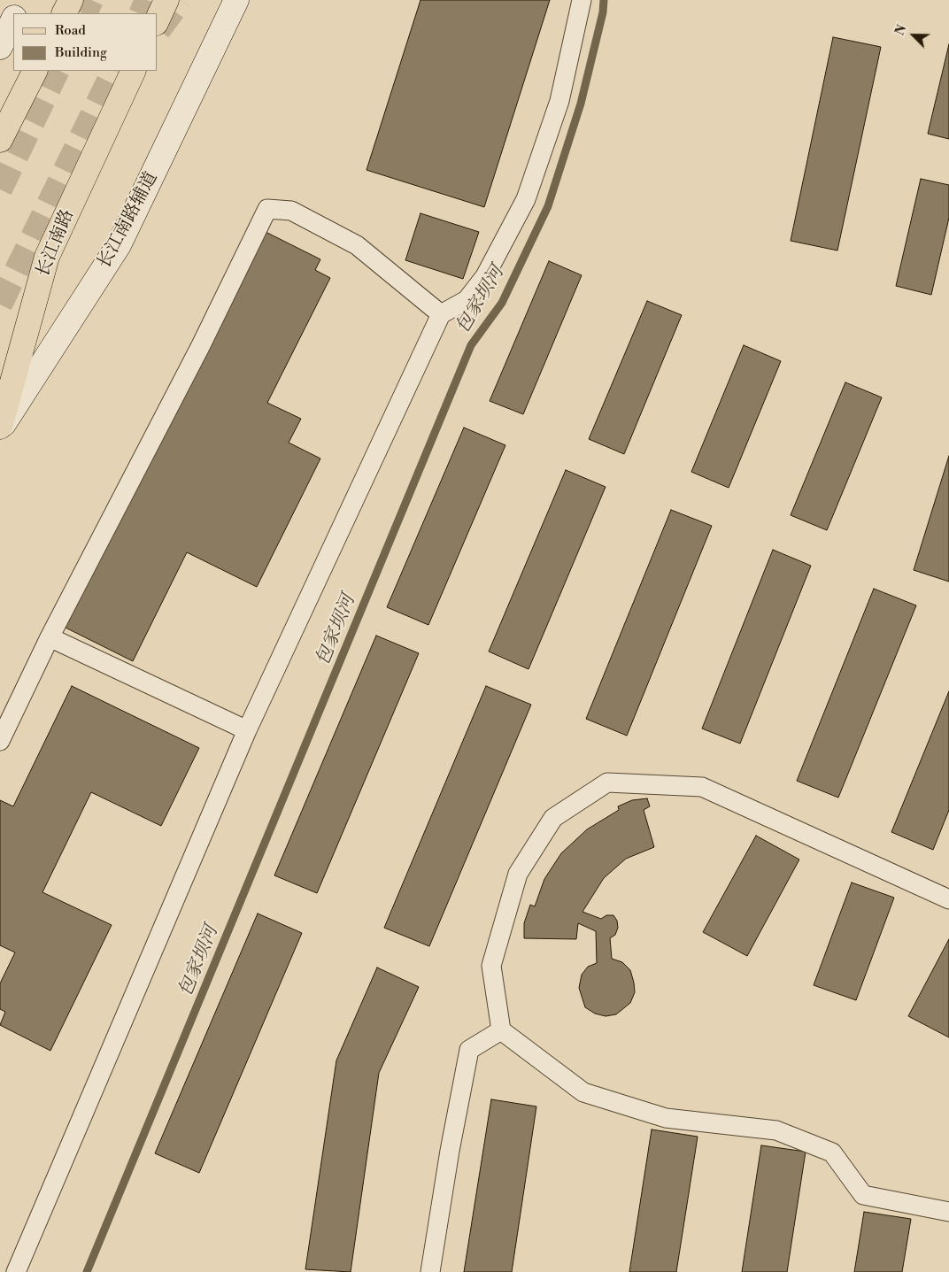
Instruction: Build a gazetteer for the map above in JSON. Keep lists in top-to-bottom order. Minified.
{"streets":{"main road":["长江南路"],"street":["长江南路辅道"]},"crossings":[["长江南路辅道","长江南路"]],"water":["包家坝河"],"legend":["Road","Building"],"north":"top left"}
